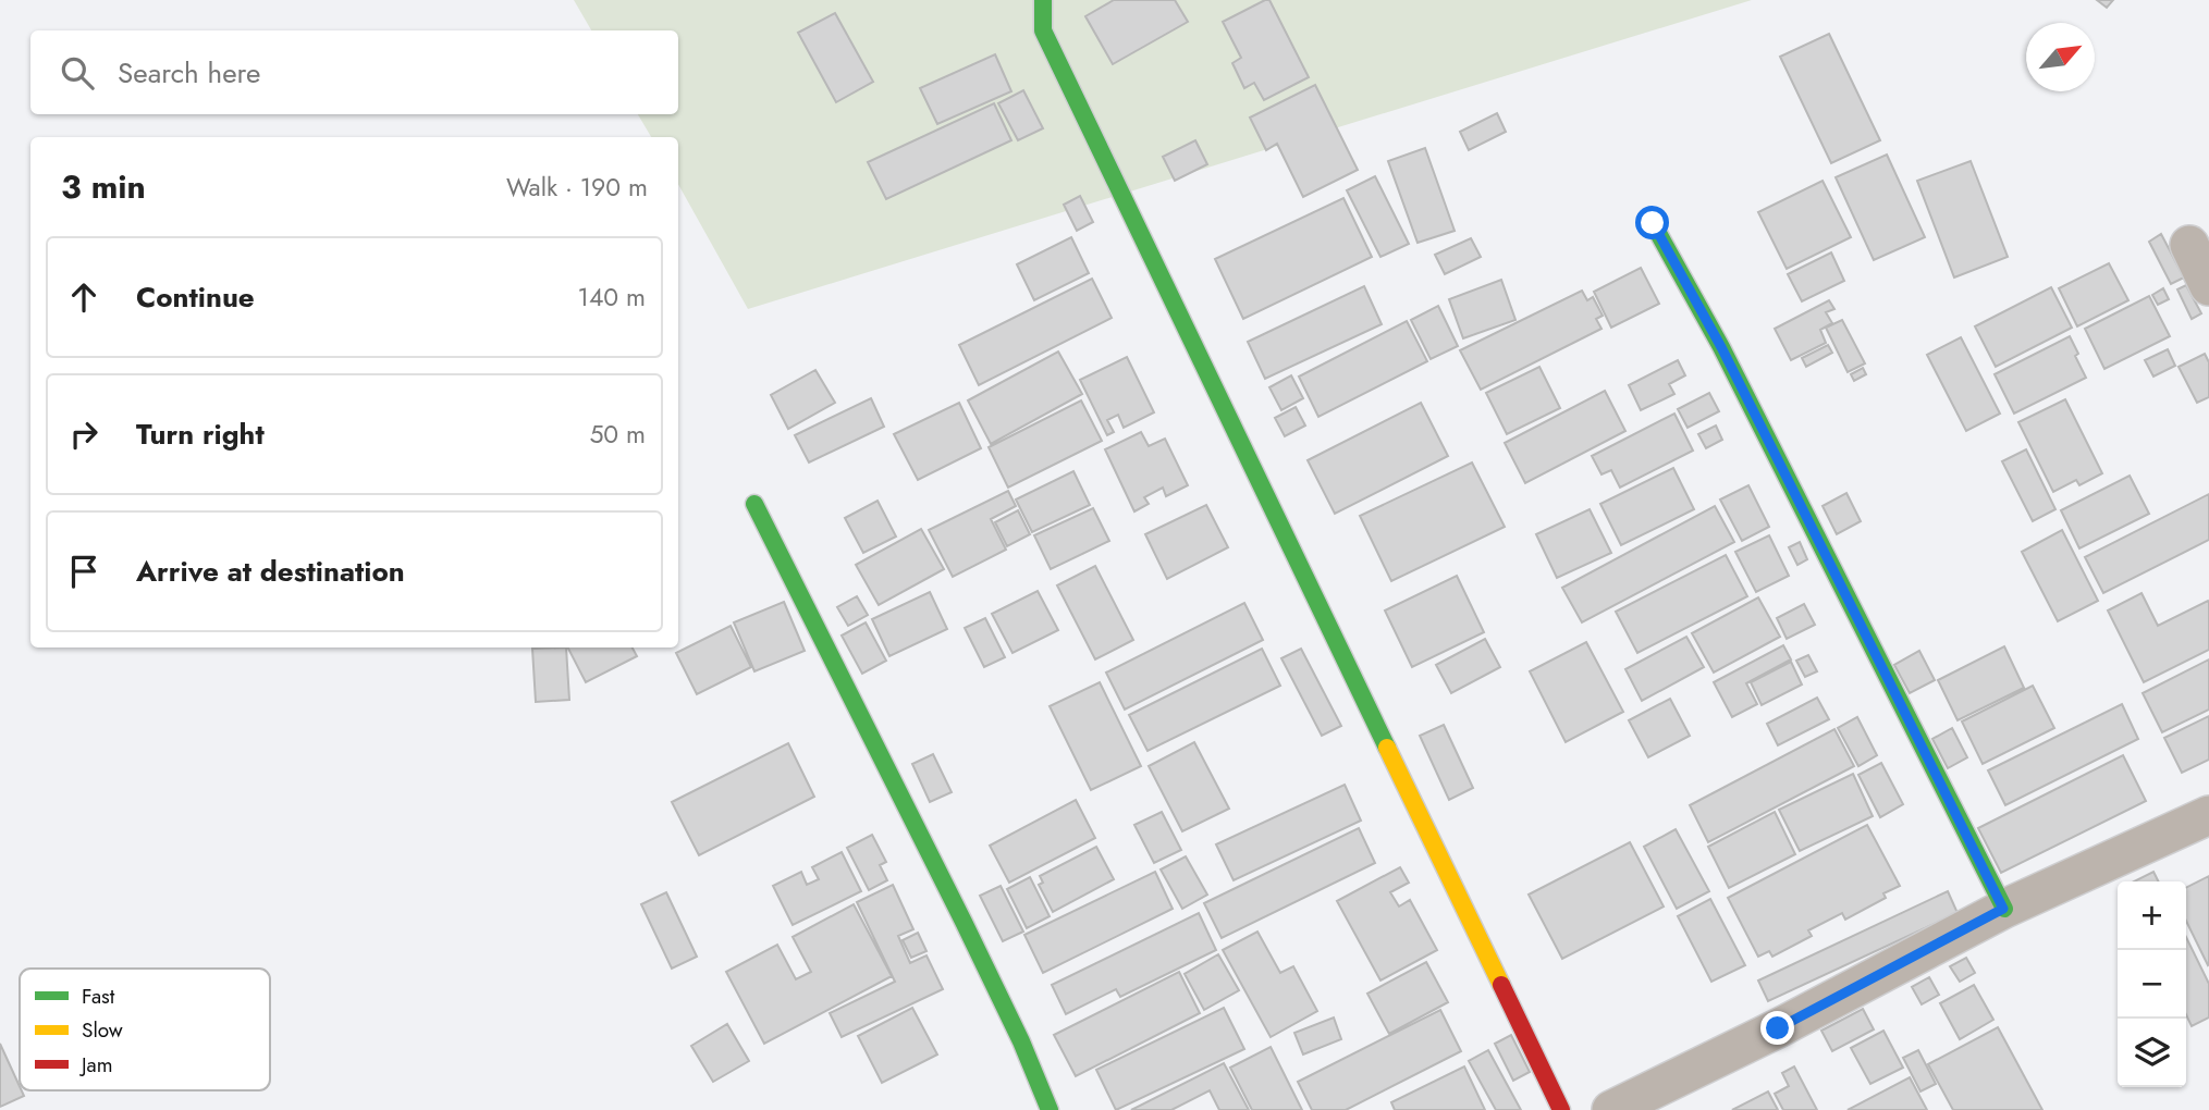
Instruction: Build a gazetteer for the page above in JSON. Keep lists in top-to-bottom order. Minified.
{"legend":["Fast","Slow","Jam"],"north":"top right","page":{"search":"Search here","heading":["3 min","Walk · 190 m"],"list":[["Continue","140 m"],["Turn right","50 m"],"Arrive at destination"],"map_buttons":["+","−"]}}
